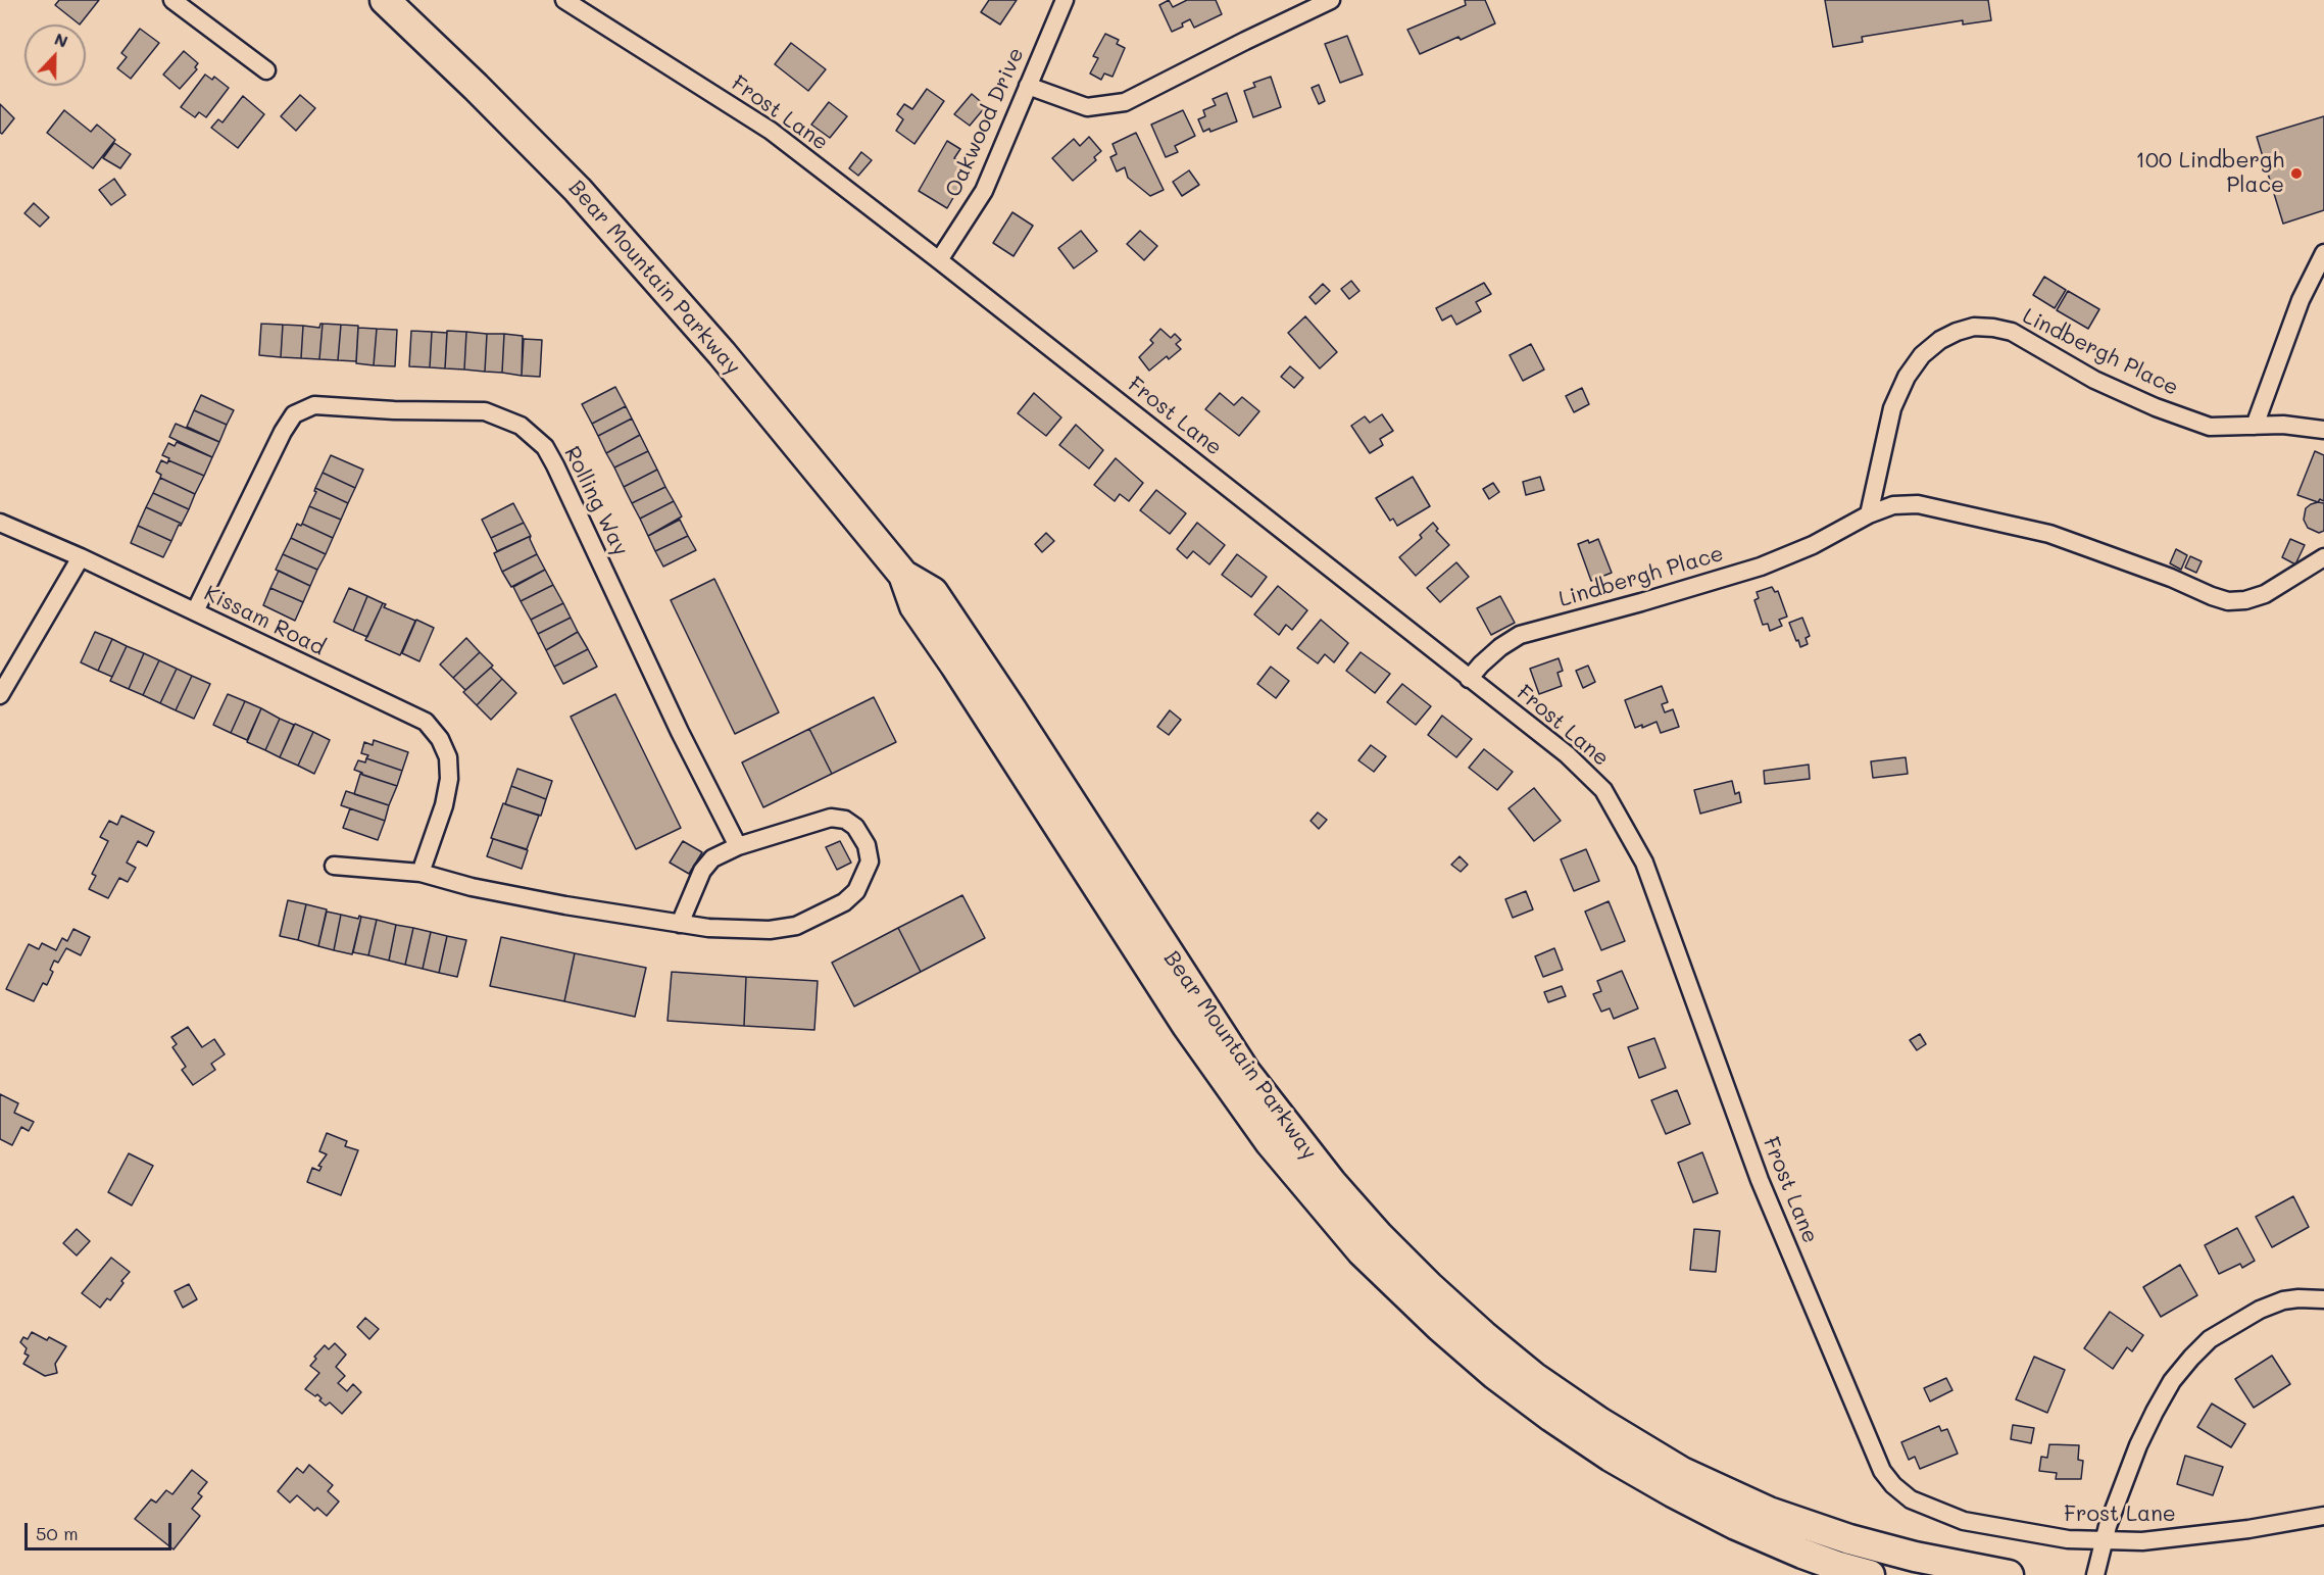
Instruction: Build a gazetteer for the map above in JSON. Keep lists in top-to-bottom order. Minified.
{"streets":{"highway":["Bear Mountain Parkway"],"street":["Frost Lane","Oakwood Drive","Lindbergh Place","Rolling Way","Kissam Road"]},"crossings":[["Frost Lane","Oakwood Drive"],["Frost Lane","Lindbergh Place"],["Rolling Way","Kissam Road"]],"places":["100 Lindbergh Place"],"scale_bar":"50 m","north":"top"}
